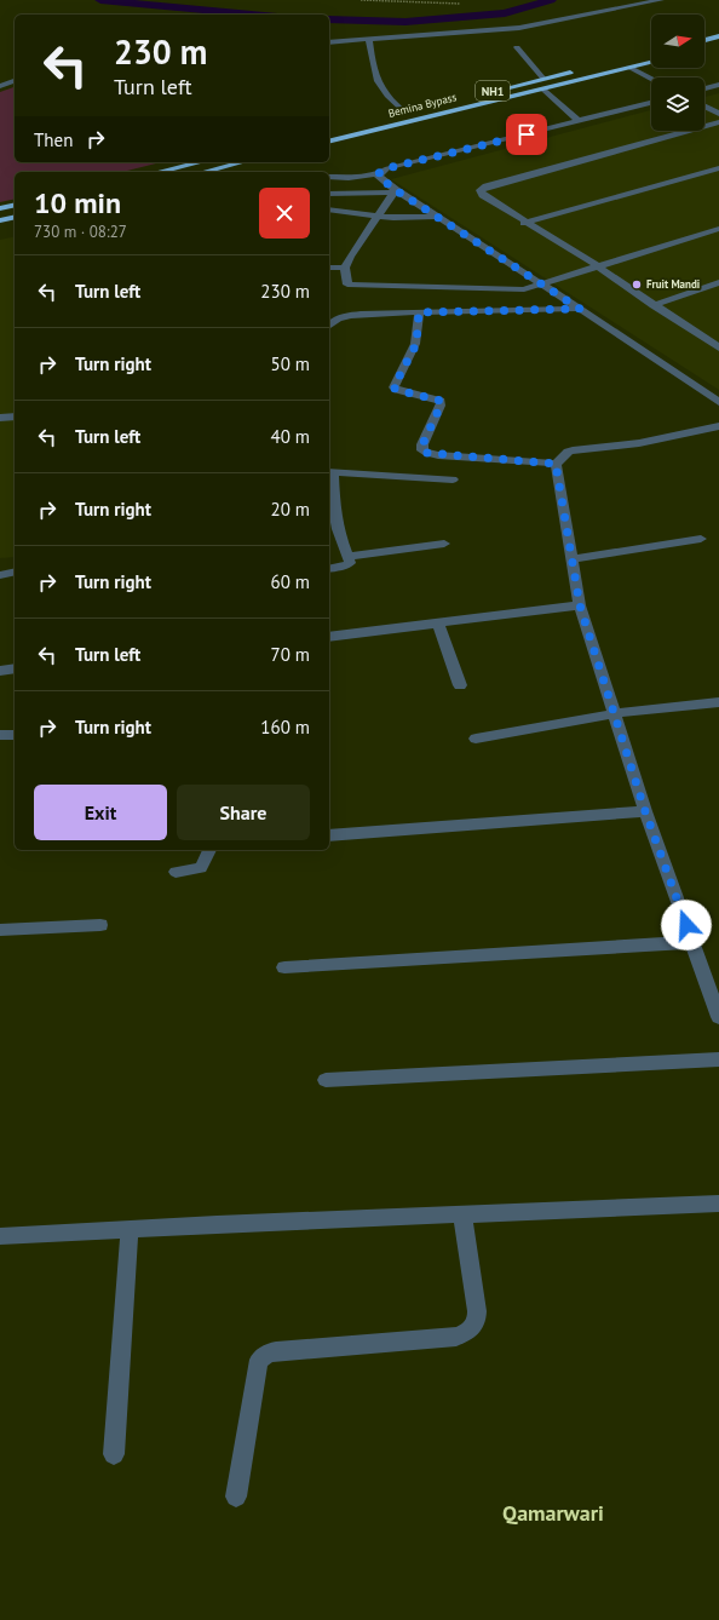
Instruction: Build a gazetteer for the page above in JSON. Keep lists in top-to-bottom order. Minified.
{"streets":{"highway":["NH1","Bemina Bypass"]},"districts":["Qamarwari"],"places":["Fruit Mandi"],"north":"right","page":{"turn":["230 m","Turn left"],"then":"Then","heading":["10 min","730 m · 08:27"],"list":[{"name":"Turn left","value":"230 m"},{"name":"Turn right","value":"50 m"},{"name":"Turn left","value":"40 m"},{"name":"Turn right","value":"20 m"},{"name":"Turn right","value":"60 m"},{"name":"Turn left","value":"70 m"},{"name":"Turn right","value":"160 m"}],"buttons":["Exit","Share"]}}
